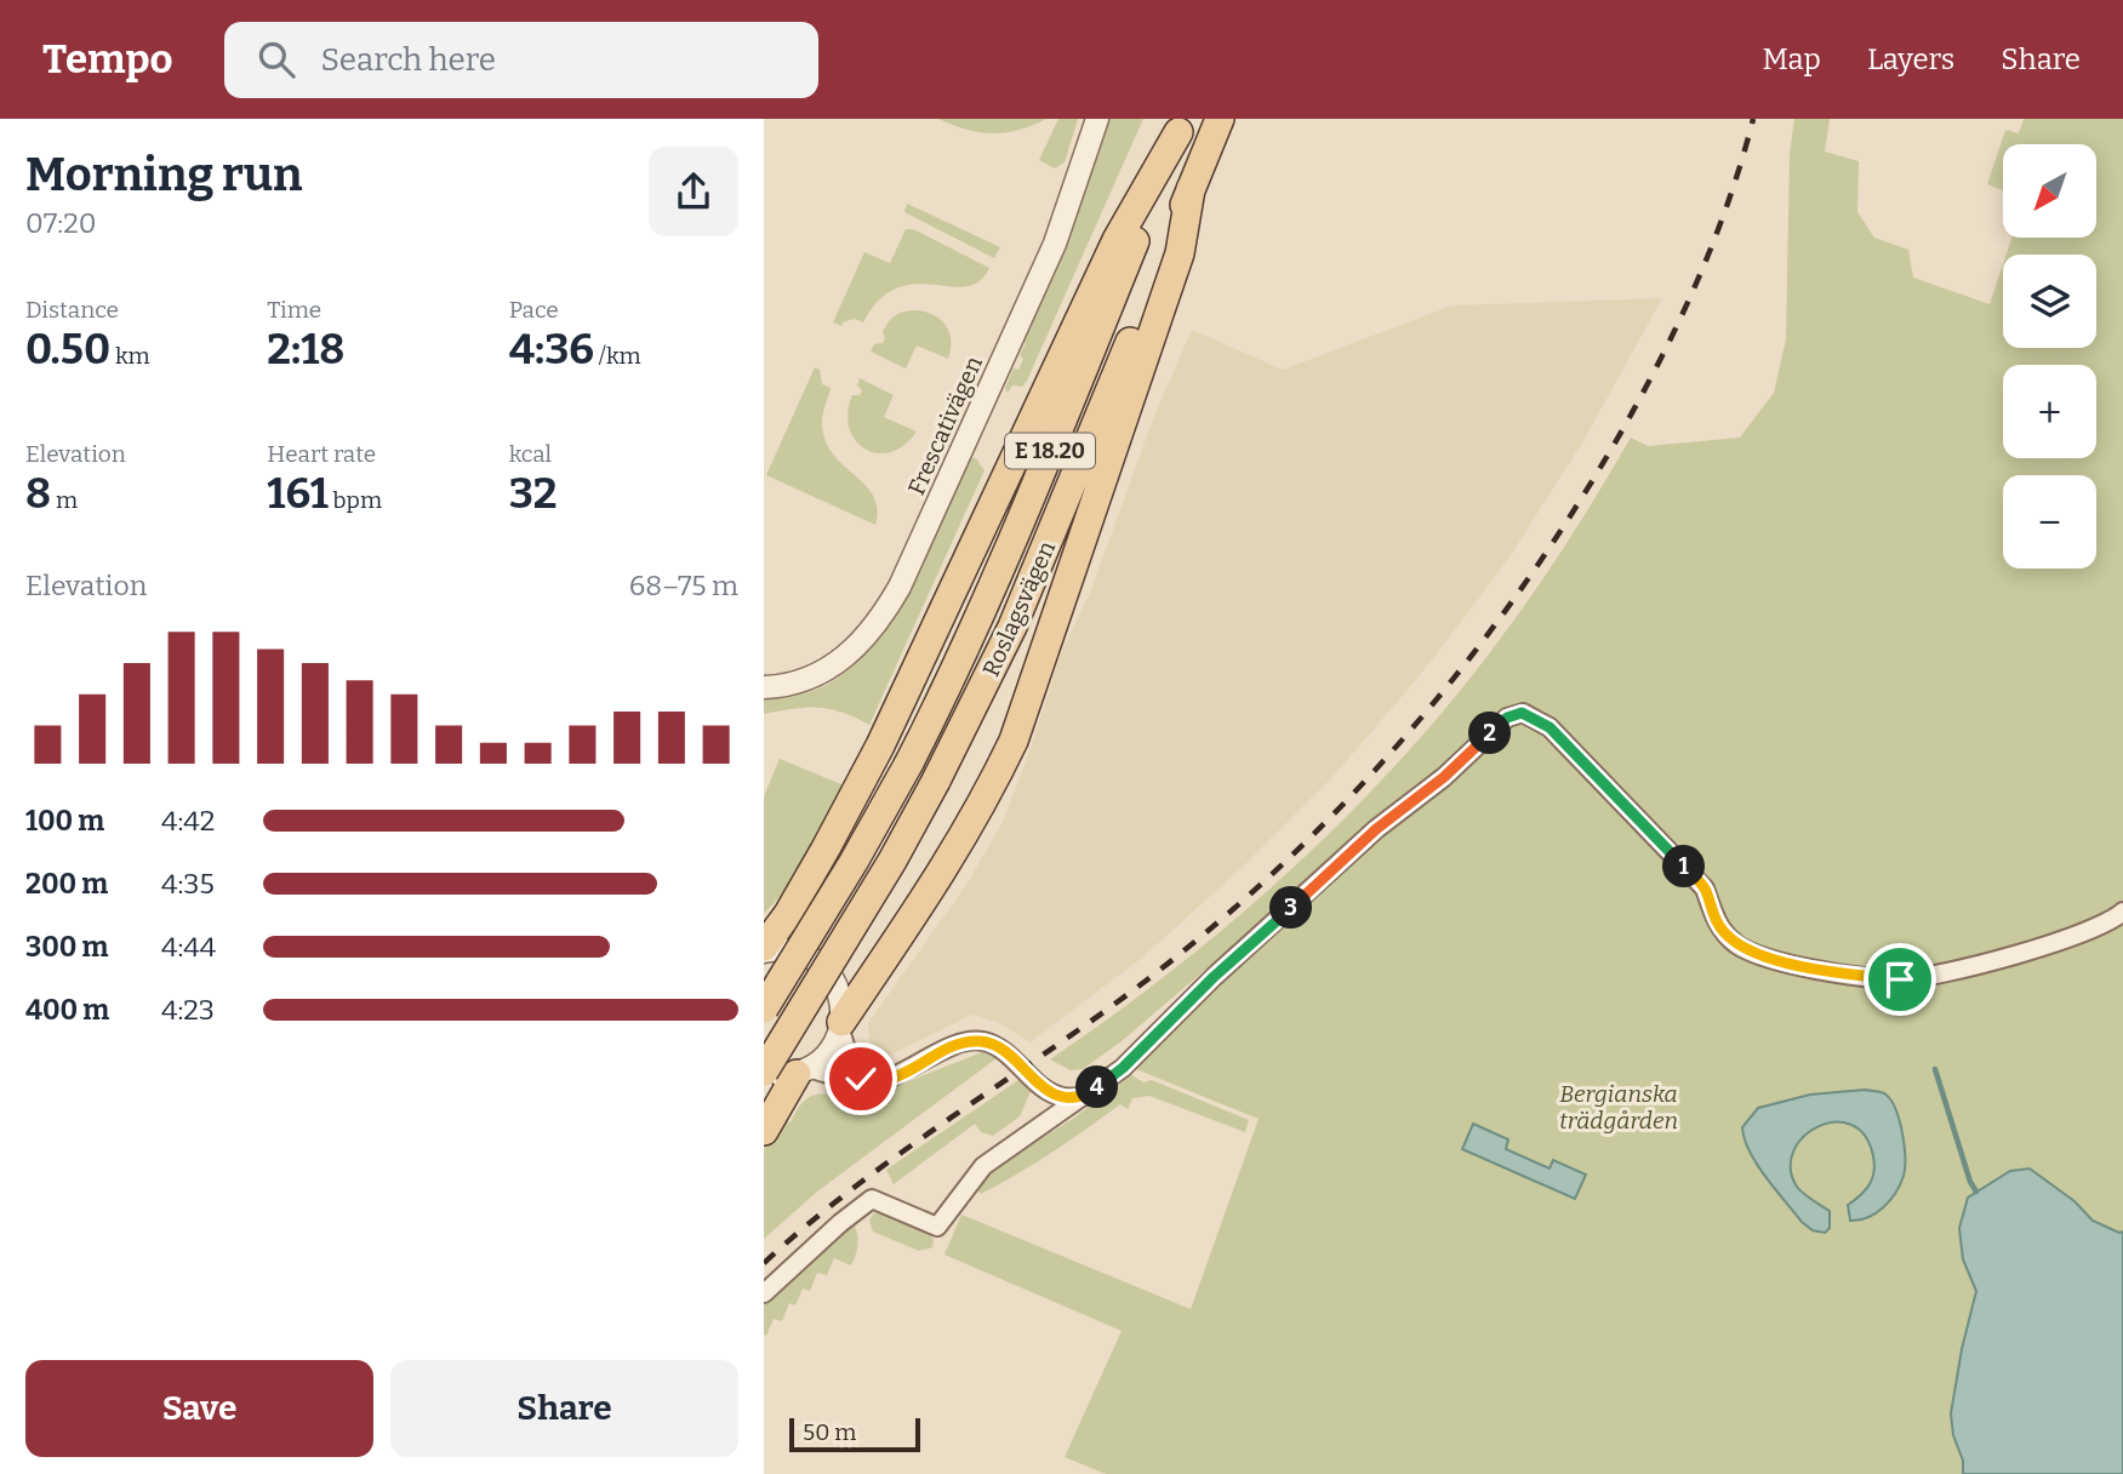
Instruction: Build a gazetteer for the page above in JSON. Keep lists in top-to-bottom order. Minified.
{"streets":{"main road":["E 18.20","Roslagsvägen"],"street":["Frescativägen"]},"parks":["Bergianska trädgården"],"scale_bar":"50 m","north":"bottom left","page":{"header":"Tempo","search":"Search here","nav":["Map","Layers","Share"],"heading":["Morning run","07:20"],"map_buttons":["+","−"],"stats":[["Distance","0.50 km"],["Time","2:18"],["Pace","4:36 /km"],["Elevation","8 m"],["Heart rate","161 bpm"],["kcal","32"]],"chart":["Elevation","68–75 m"],"pins":["2","1","3","4"],"list":[{"name":"100 m","note":"4:42"},{"name":"200 m","note":"4:35"},{"name":"300 m","note":"4:44"},{"name":"400 m","note":"4:23"}],"buttons":["Save","Share"],"scale":"50 m"}}
